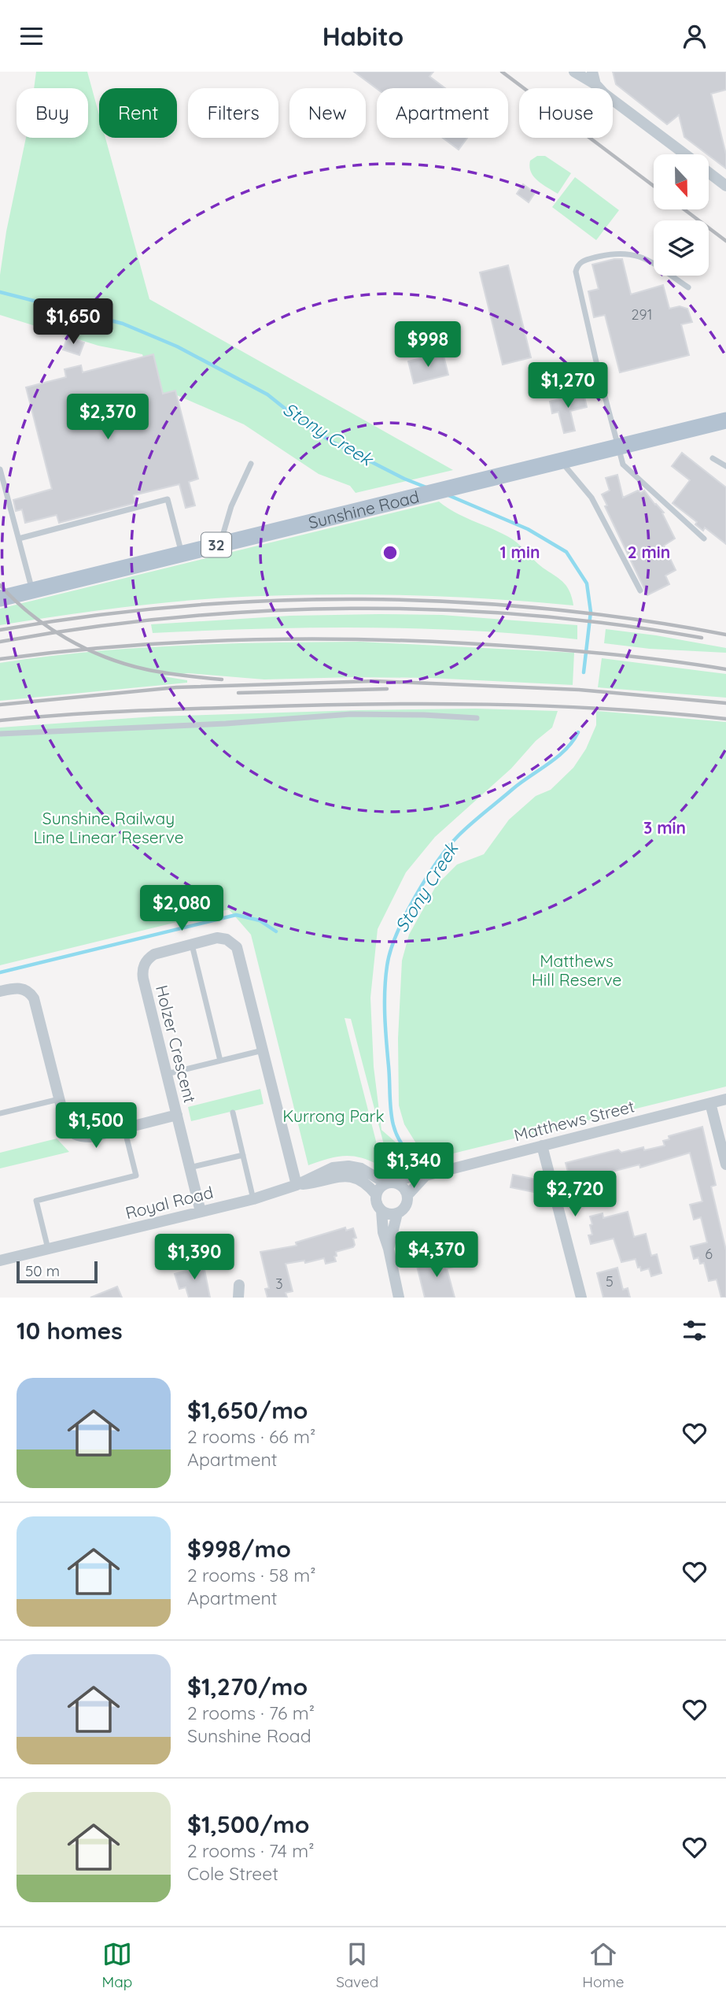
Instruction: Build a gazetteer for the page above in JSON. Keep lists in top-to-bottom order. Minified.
{"streets":{"main road":["Sunshine Road","32"],"street":["Holzer Crescent","Matthews Street","Royal Road"]},"crossings":[["Holzer Crescent","Royal Road"],["Matthews Street","Royal Road"]],"water":["Stony Creek"],"parks":["Sunshine Railway Line Linear Reserve","Matthews Hill Reserve","Kurrong Park"],"house_numbers":["291","6","5","3"],"scale_bar":"50 m","north":"bottom","page":{"header":"Habito","chip":["Buy","Rent","Filters","New","Apartment","House"],"price":["$1,650","$998","$1,270","$2,370","$2,080","$1,500","$1,340","$2,720","$4,370","$1,390"],"scale":"50 m","heading":"10 homes","list":[{"name":"$1,650/mo","note":"2 rooms · 66 m² · Apartment"},{"name":"$998/mo","note":"2 rooms · 58 m² · Apartment"},{"name":"$1,270/mo","note":"2 rooms · 76 m² · Sunshine Road"},{"name":"$1,500/mo","note":"2 rooms · 74 m² · Cole Street"}],"tabs":["Map","Saved","Home"]},"rings":["1 min","2 min","3 min"]}
